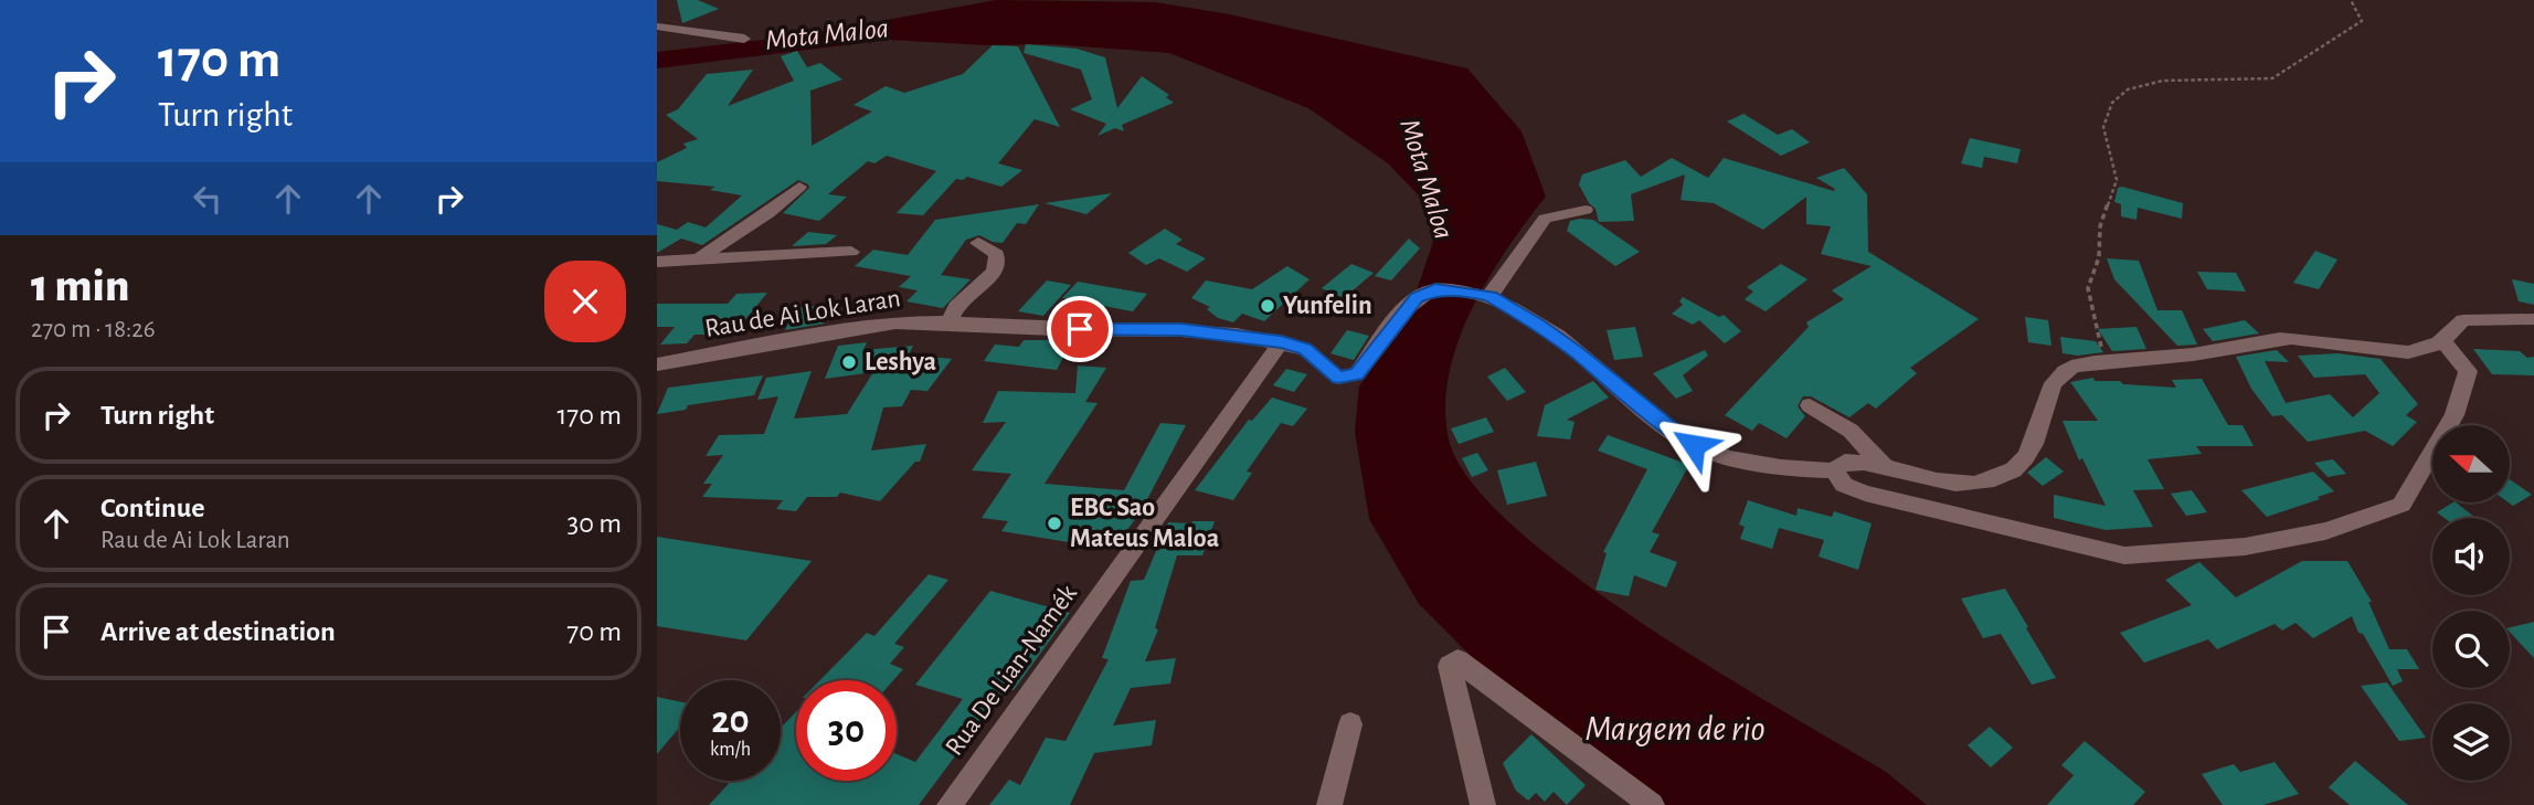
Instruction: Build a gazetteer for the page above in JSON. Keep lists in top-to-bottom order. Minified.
{"streets":{"street":["Rau de Ai Lok Laran","Rua De Lian-Namék"]},"crossings":[["Rau de Ai Lok Laran","Rua De Lian-Namék"]],"water":["Mota Maloa","Margem de rio"],"places":["Yunfelin","Leshya","EBC Sao Mateus Maloa"],"north":"left","page":{"turn":["170 m","Turn right"],"heading":["1 min","270 m · 18:26"],"list":[{"name":"Turn right","value":"170 m"},{"name":"Continue","note":"Rau de Ai Lok Laran","value":"30 m"},{"name":"Arrive at destination","value":"70 m"}],"speed":"20 km/h","limit":"30"}}
